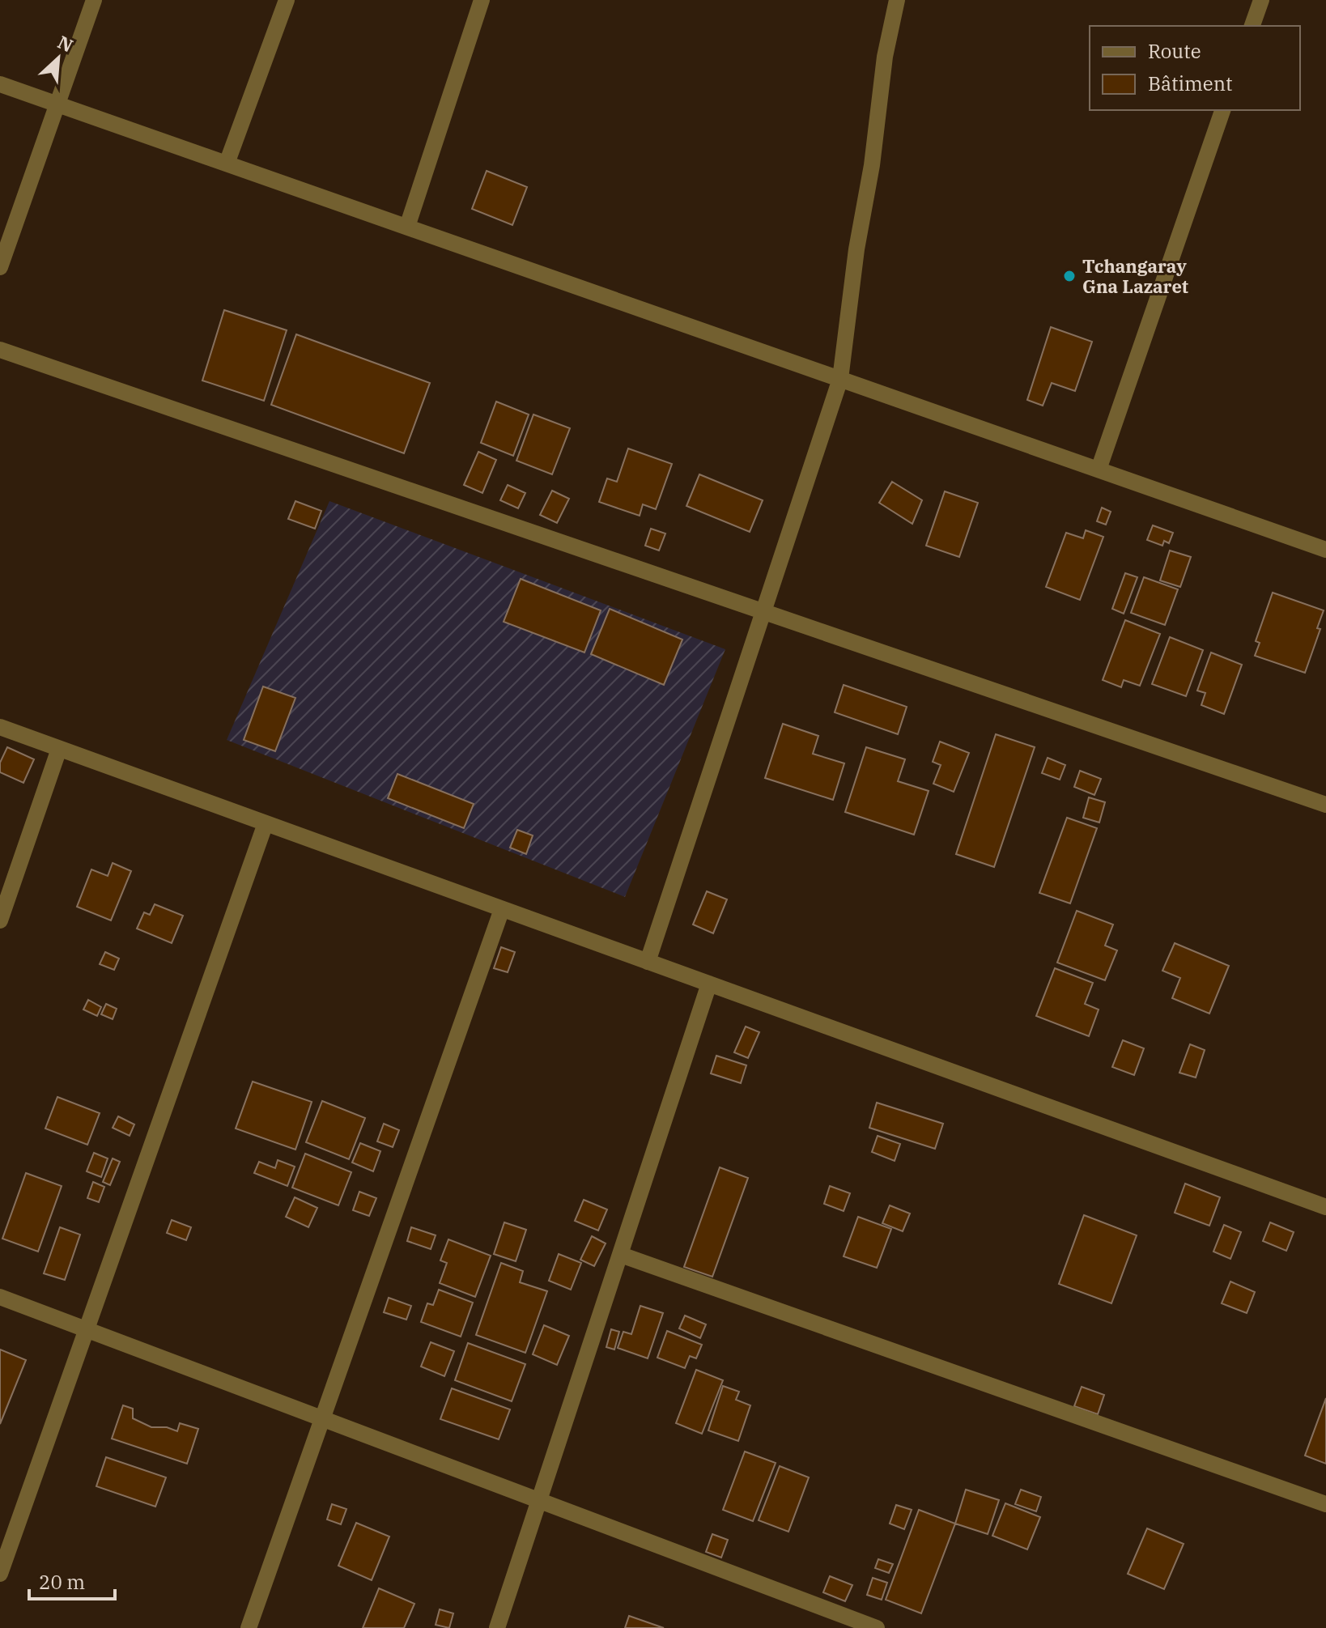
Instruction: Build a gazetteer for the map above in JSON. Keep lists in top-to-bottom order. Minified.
{"places":["Tchangaray Gna Lazaret"],"legend":["Route","Bâtiment"],"scale_bar":"20 m","north":"top right"}
